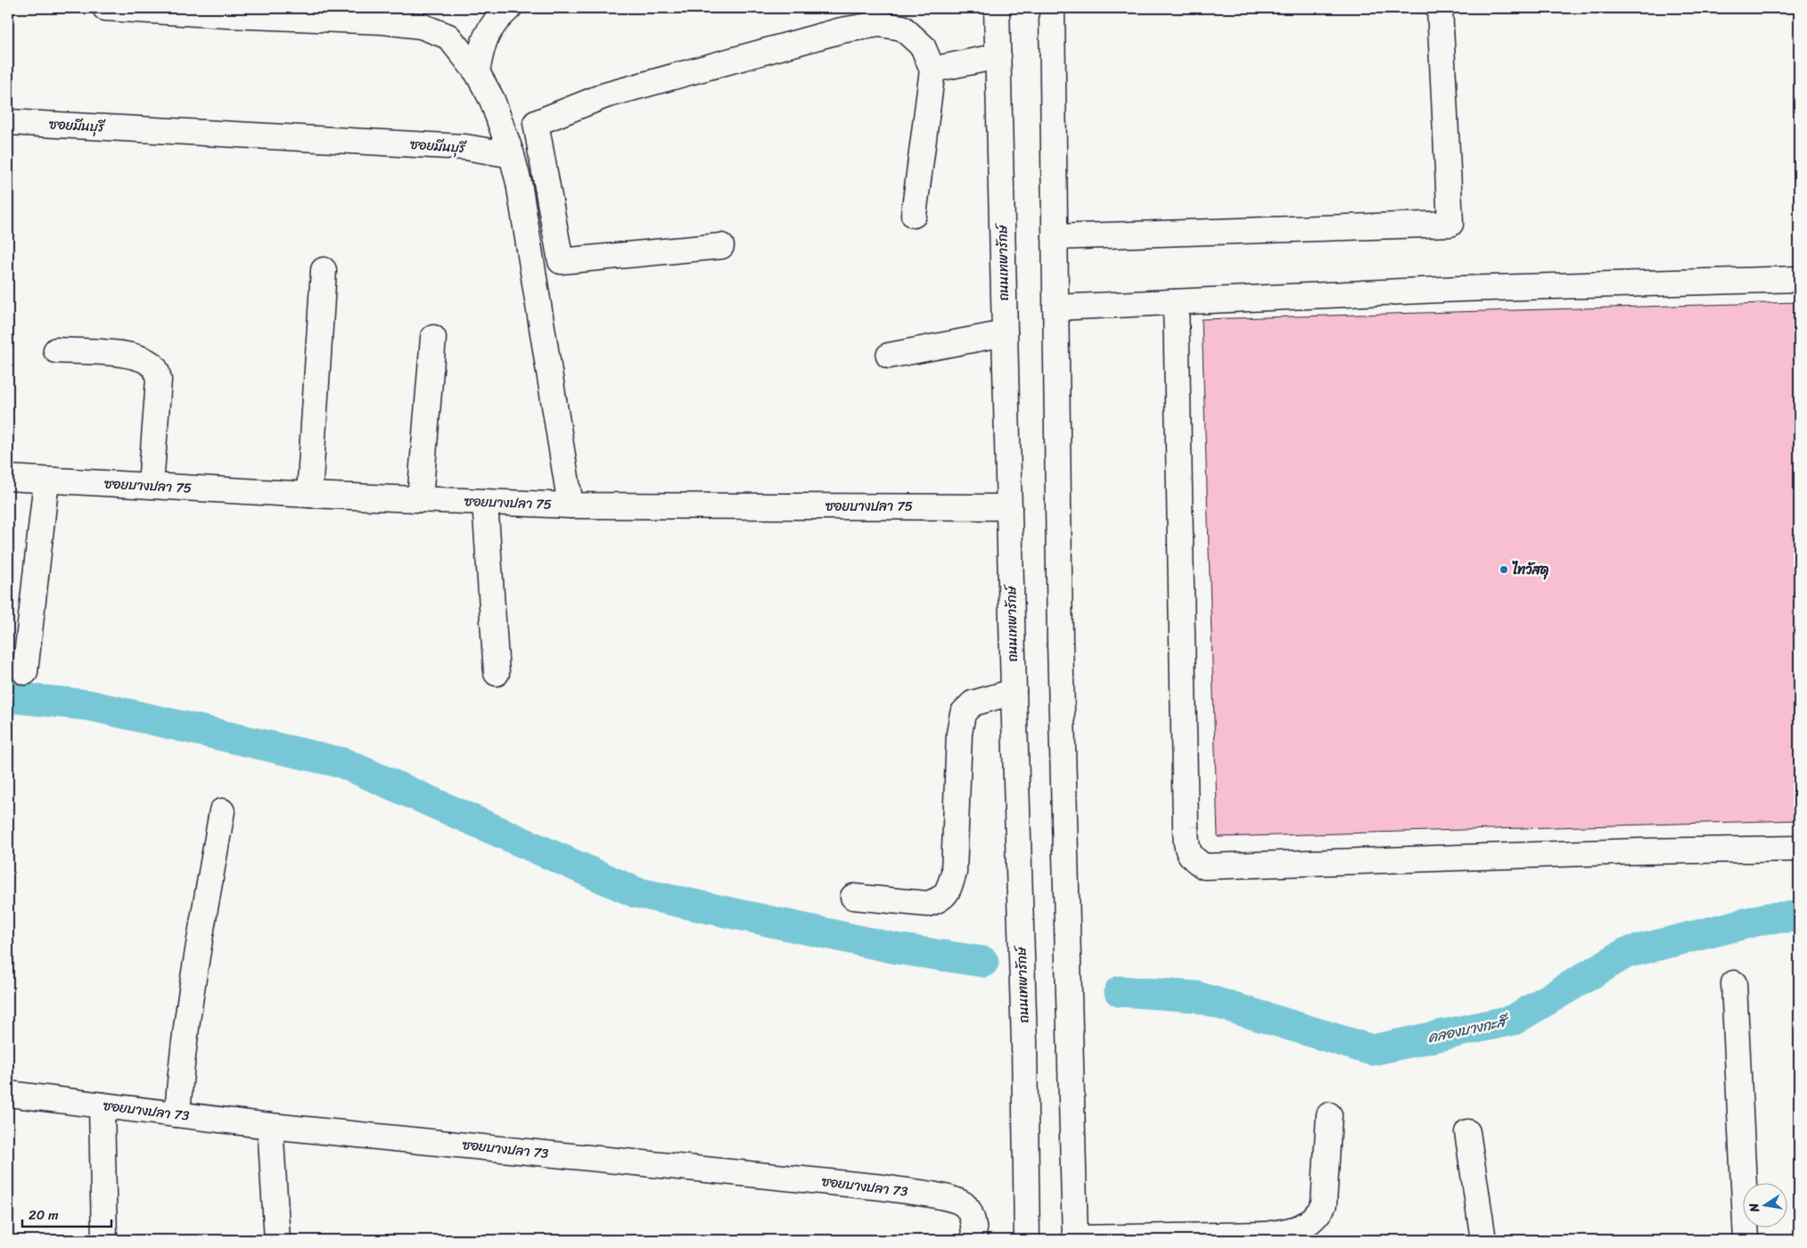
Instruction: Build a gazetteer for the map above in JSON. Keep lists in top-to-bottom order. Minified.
{"streets":{"street":["ซอยมีนบุรี","ถนนเทพารักษ์","ซอยบางปลา 75","ซอยบางปลา 73"]},"crossings":[["ถนนเทพารักษ์","ซอยบางปลา 75"]],"water":["คลองบางกะสี"],"places":["ไทวัสดุ"],"scale_bar":"20 m","north":"left"}
